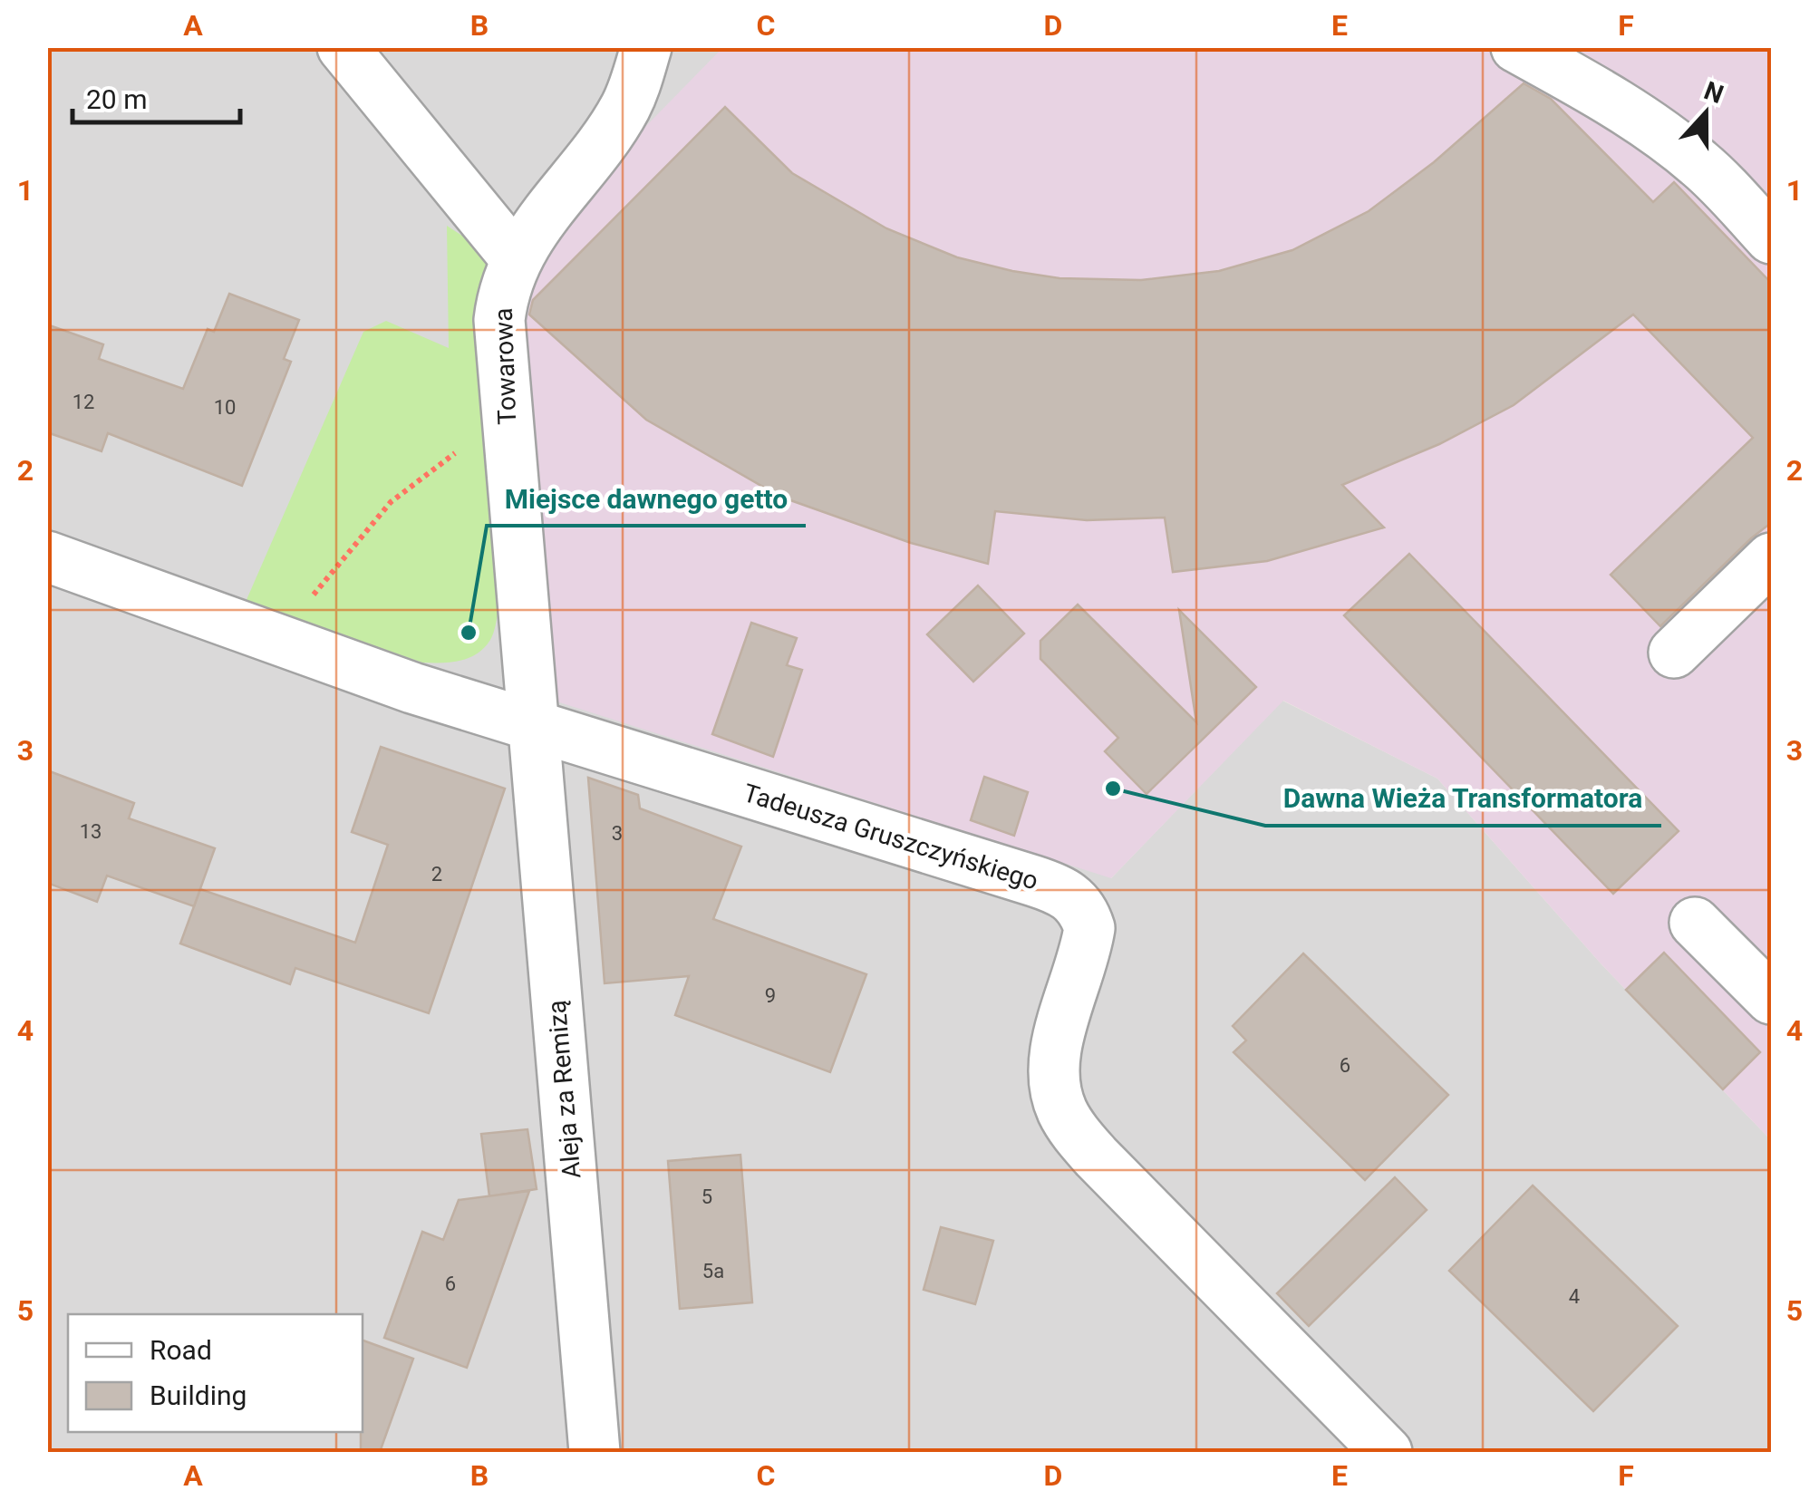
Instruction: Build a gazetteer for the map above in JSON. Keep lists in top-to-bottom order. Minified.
{"streets":{"street":["Towarowa","Tadeusza Gruszczyńskiego","Aleja za Remizą"]},"crossings":[["Towarowa","Tadeusza Gruszczyńskiego"],["Towarowa","Aleja za Remizą"],["Tadeusza Gruszczyńskiego","Aleja za Remizą"]],"places":["Miejsce dawnego getto","Dawna Wieża Transformatora"],"house_numbers":["12","10","13","3","2","9","6","5","5a","6","4"],"legend":["Road","Building"],"scale_bar":"20 m","north":"top","grid":{"columns":["A","B","C","D","E","F"],"rows":["1","2","3","4","5"]}}
